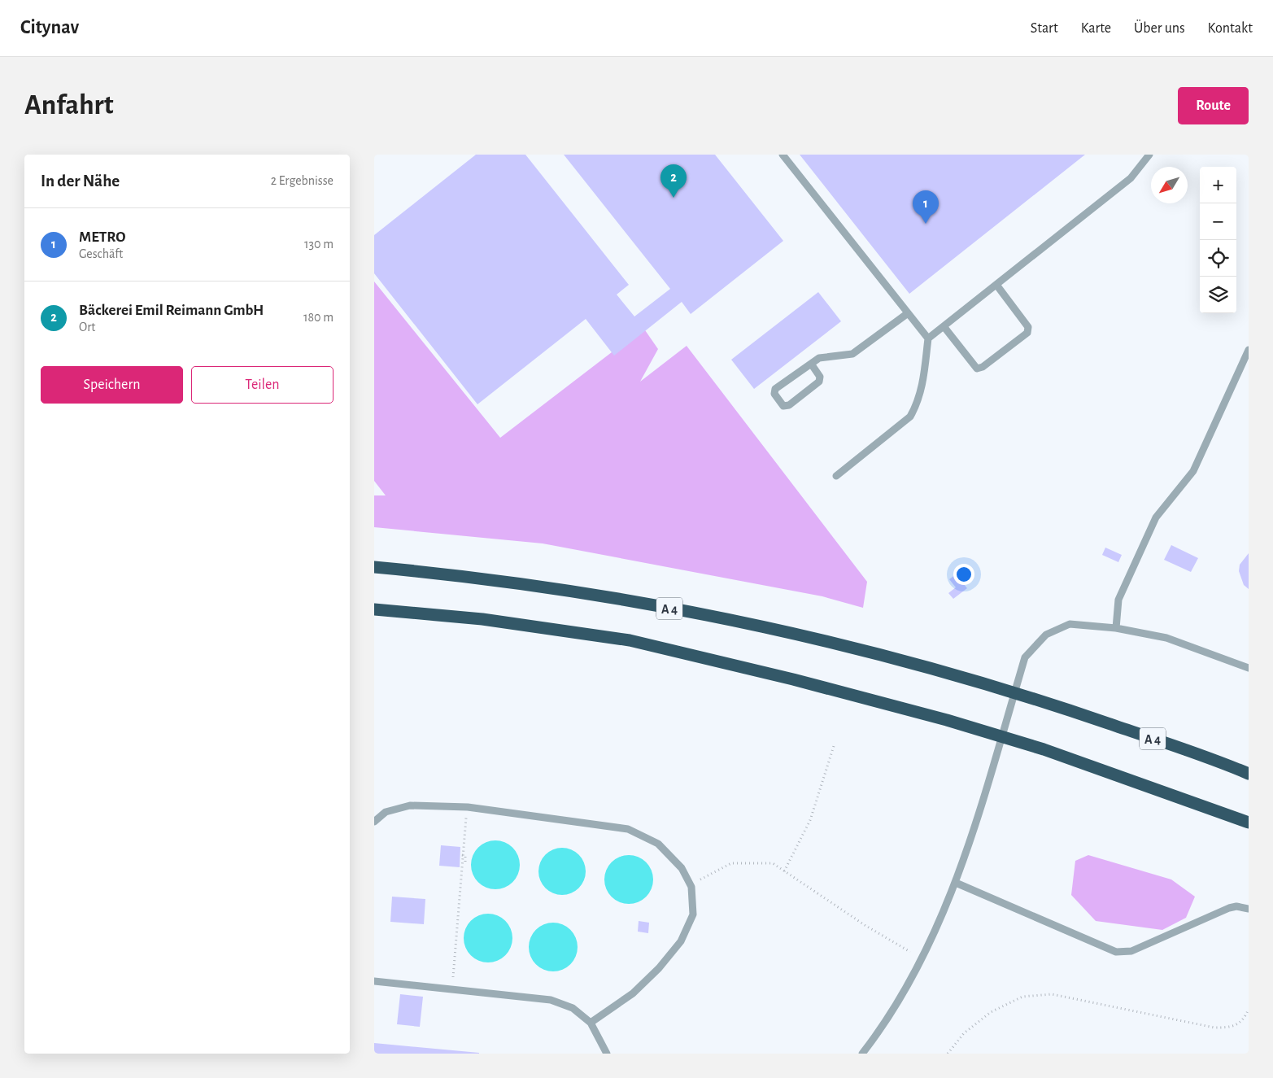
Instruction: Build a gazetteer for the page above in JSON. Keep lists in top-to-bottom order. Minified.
{"streets":{"highway":["A 4"]},"north":"bottom left","page":{"header":"Citynav","nav":["Start","Karte","Über uns","Kontakt"],"buttons":["Route",["Speichern","Teilen"]],"title":"Anfahrt","heading":["In der Nähe","2 Ergebnisse"],"pins":["2","1"],"map_buttons":["+","−"],"list":[{"mark":"1","name":"METRO","note":"Geschäft","value":"130 m"},{"mark":"2","name":"Bäckerei Emil Reimann GmbH","note":"Ort","value":"180 m"}]}}
